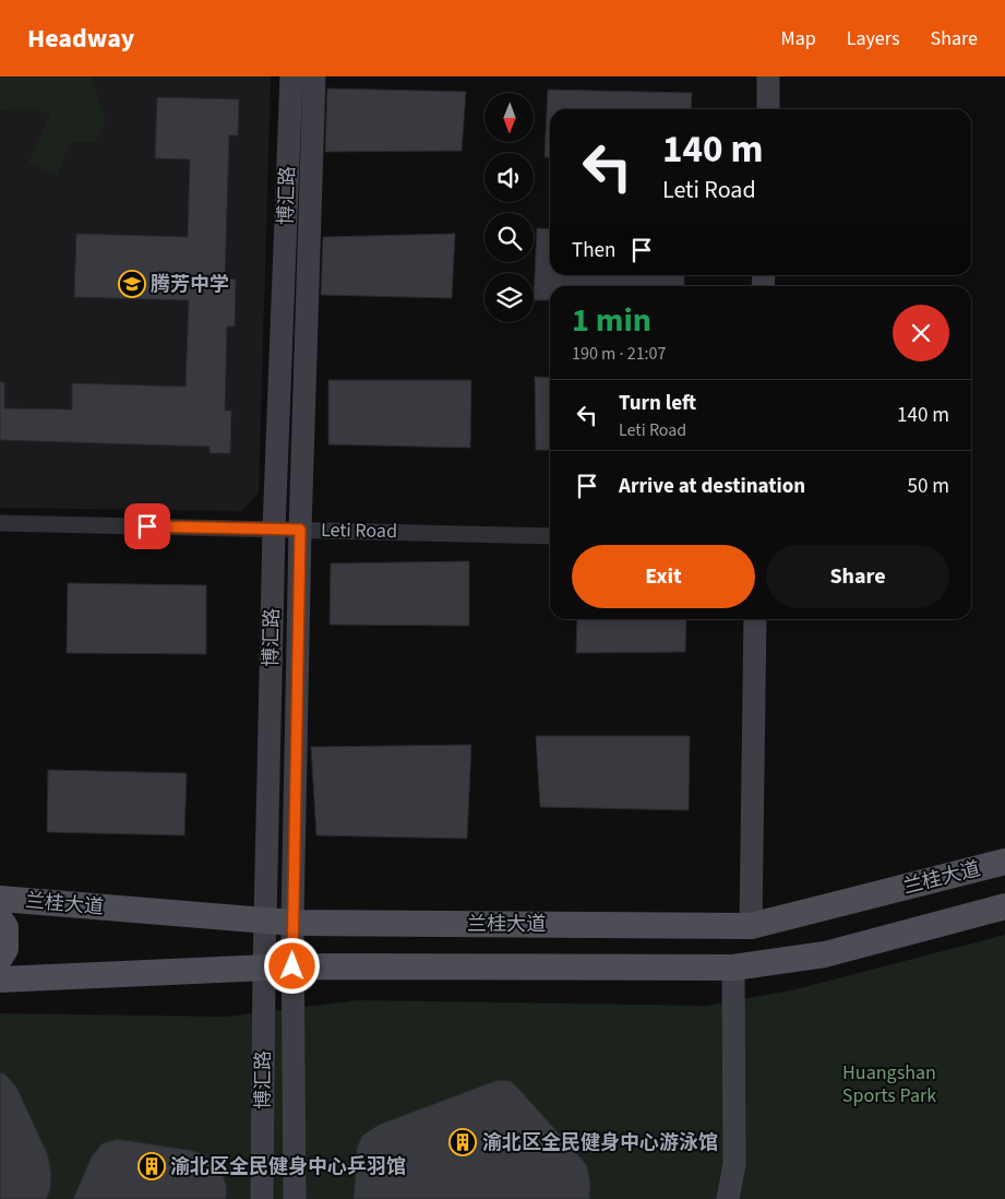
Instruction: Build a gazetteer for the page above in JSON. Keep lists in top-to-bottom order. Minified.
{"streets":{"main road":["博汇路","兰桂大道"],"street":["Leti Road"]},"crossings":[["博汇路","Leti Road"],["博汇路","兰桂大道"]],"parks":["Huangshan Sports Park"],"places":{"school or university":["腾芳中学"],"building":["渝北区全民健身中心游泳馆","渝北区全民健身中心乒羽馆"]},"north":"bottom","page":{"header":"Headway","nav":["Map","Layers","Share"],"turn":["140 m","Leti Road"],"then":"Then","heading":["1 min","190 m · 21:07"],"list":[{"name":"Turn left","note":"Leti Road","value":"140 m"},{"name":"Arrive at destination","value":"50 m"}],"buttons":["Exit","Share"]}}
